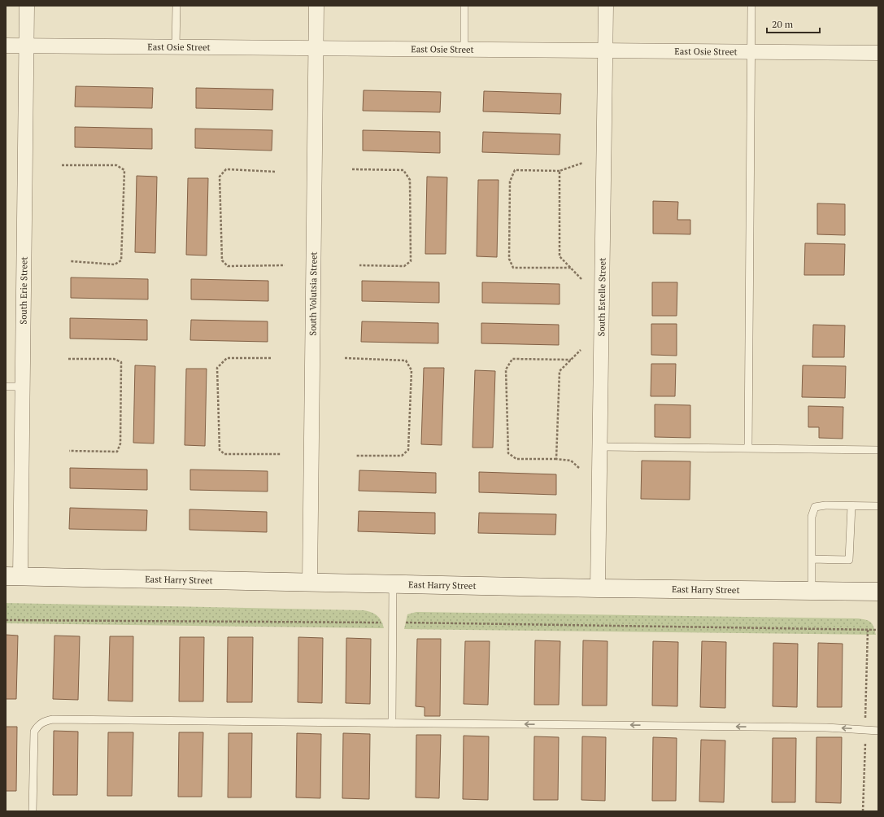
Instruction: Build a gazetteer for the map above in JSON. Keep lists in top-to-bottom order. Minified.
{"streets":{"main road":["East Harry Street"],"street":["East Osie Street","South Erie Street","South Volutsia Street","South Estelle Street"]},"crossings":[["East Osie Street","South Erie Street"],["East Osie Street","South Volutsia Street"],["East Osie Street","South Estelle Street"],["South Erie Street","East Harry Street"],["South Volutsia Street","East Harry Street"],["South Estelle Street","East Harry Street"]],"scale_bar":"20 m"}
